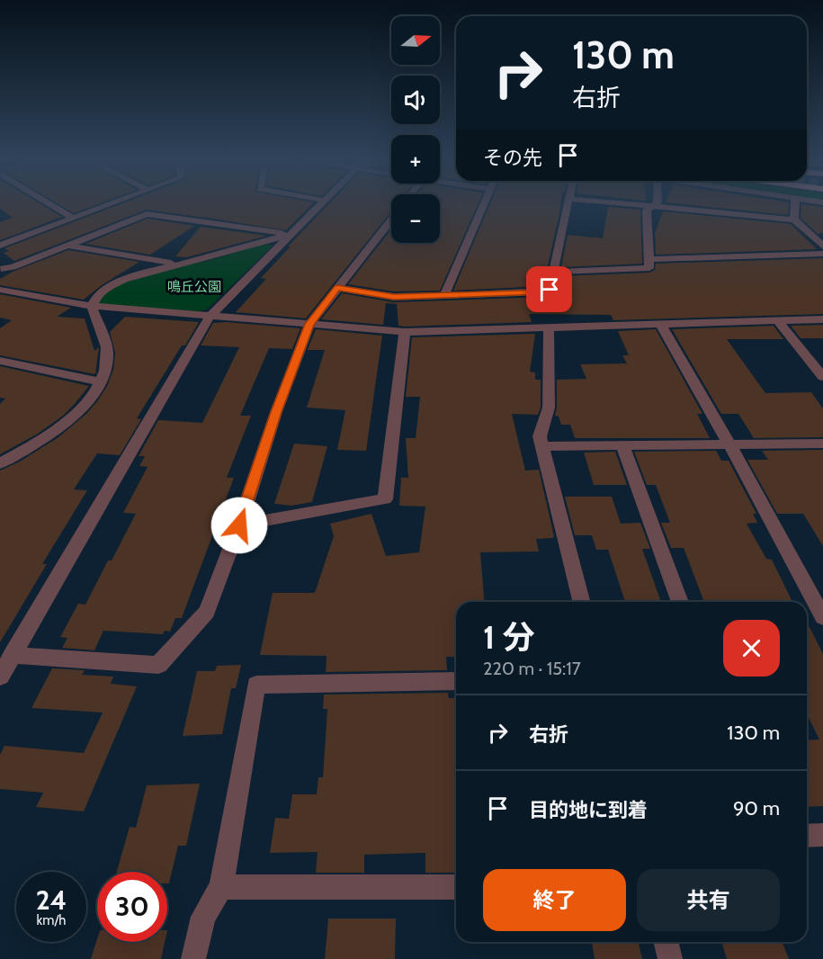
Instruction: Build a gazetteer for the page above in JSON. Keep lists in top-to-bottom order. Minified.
{"parks":["鳴丘公園"],"north":"right","page":{"map_buttons":["+","−"],"turn":["130 m","右折"],"then":"その先","heading":["1 分","220 m · 15:17"],"list":[{"name":"右折","value":"130 m"},{"name":"目的地に到着","value":"90 m"}],"buttons":["終了","共有"],"speed":"24 km/h","limit":"30"}}
